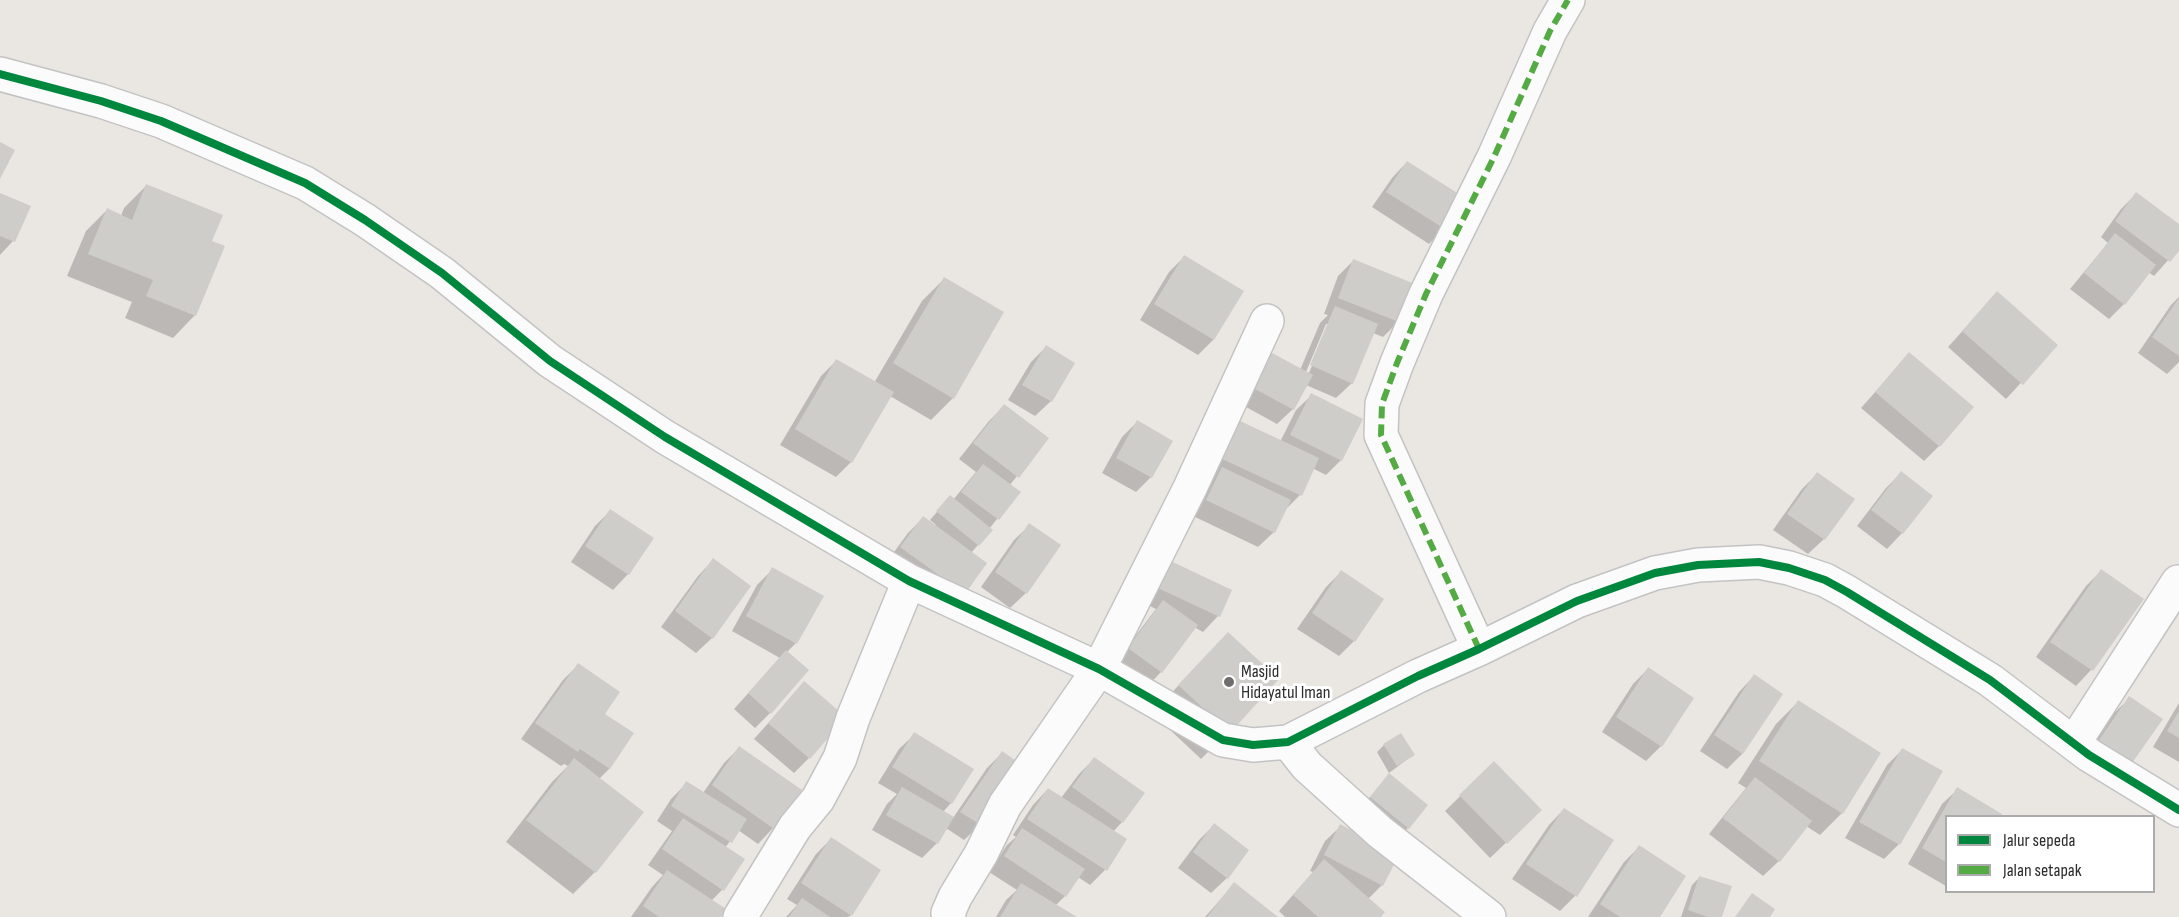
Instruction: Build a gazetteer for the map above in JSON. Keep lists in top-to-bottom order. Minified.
{"places":["Masjid Hidayatul Iman"],"legend":["Jalur sepeda","Jalan setapak"]}
